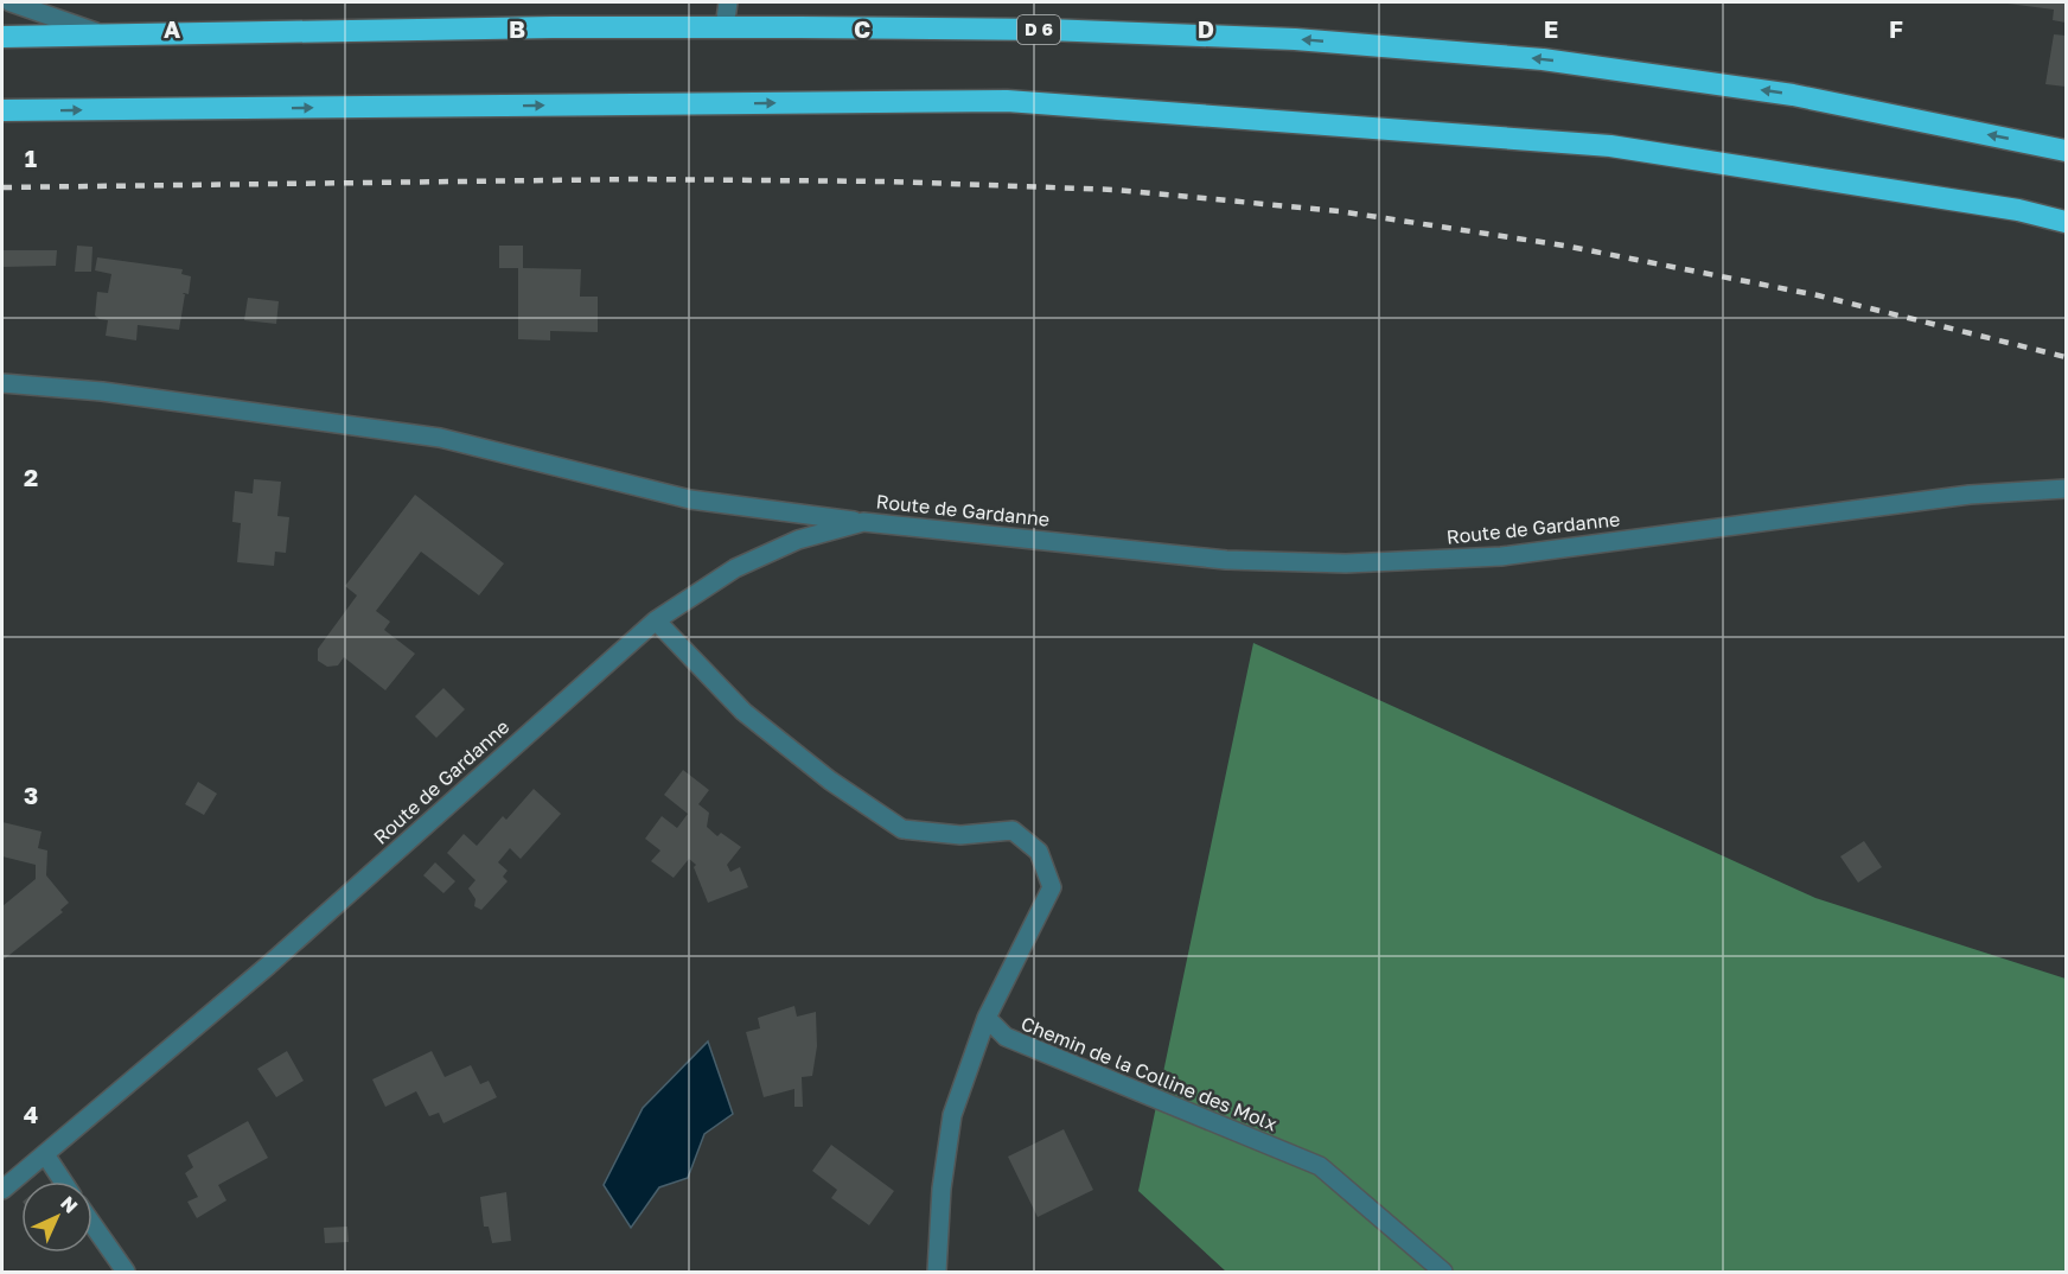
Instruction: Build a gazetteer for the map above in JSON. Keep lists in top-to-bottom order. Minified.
{"streets":{"highway":["D 6"],"street":["Route de Gardanne","Chemin de la Colline des Molx"]},"north":"top right","grid":{"columns":["A","B","C","D","E","F"],"rows":["1","2","3","4"]}}
